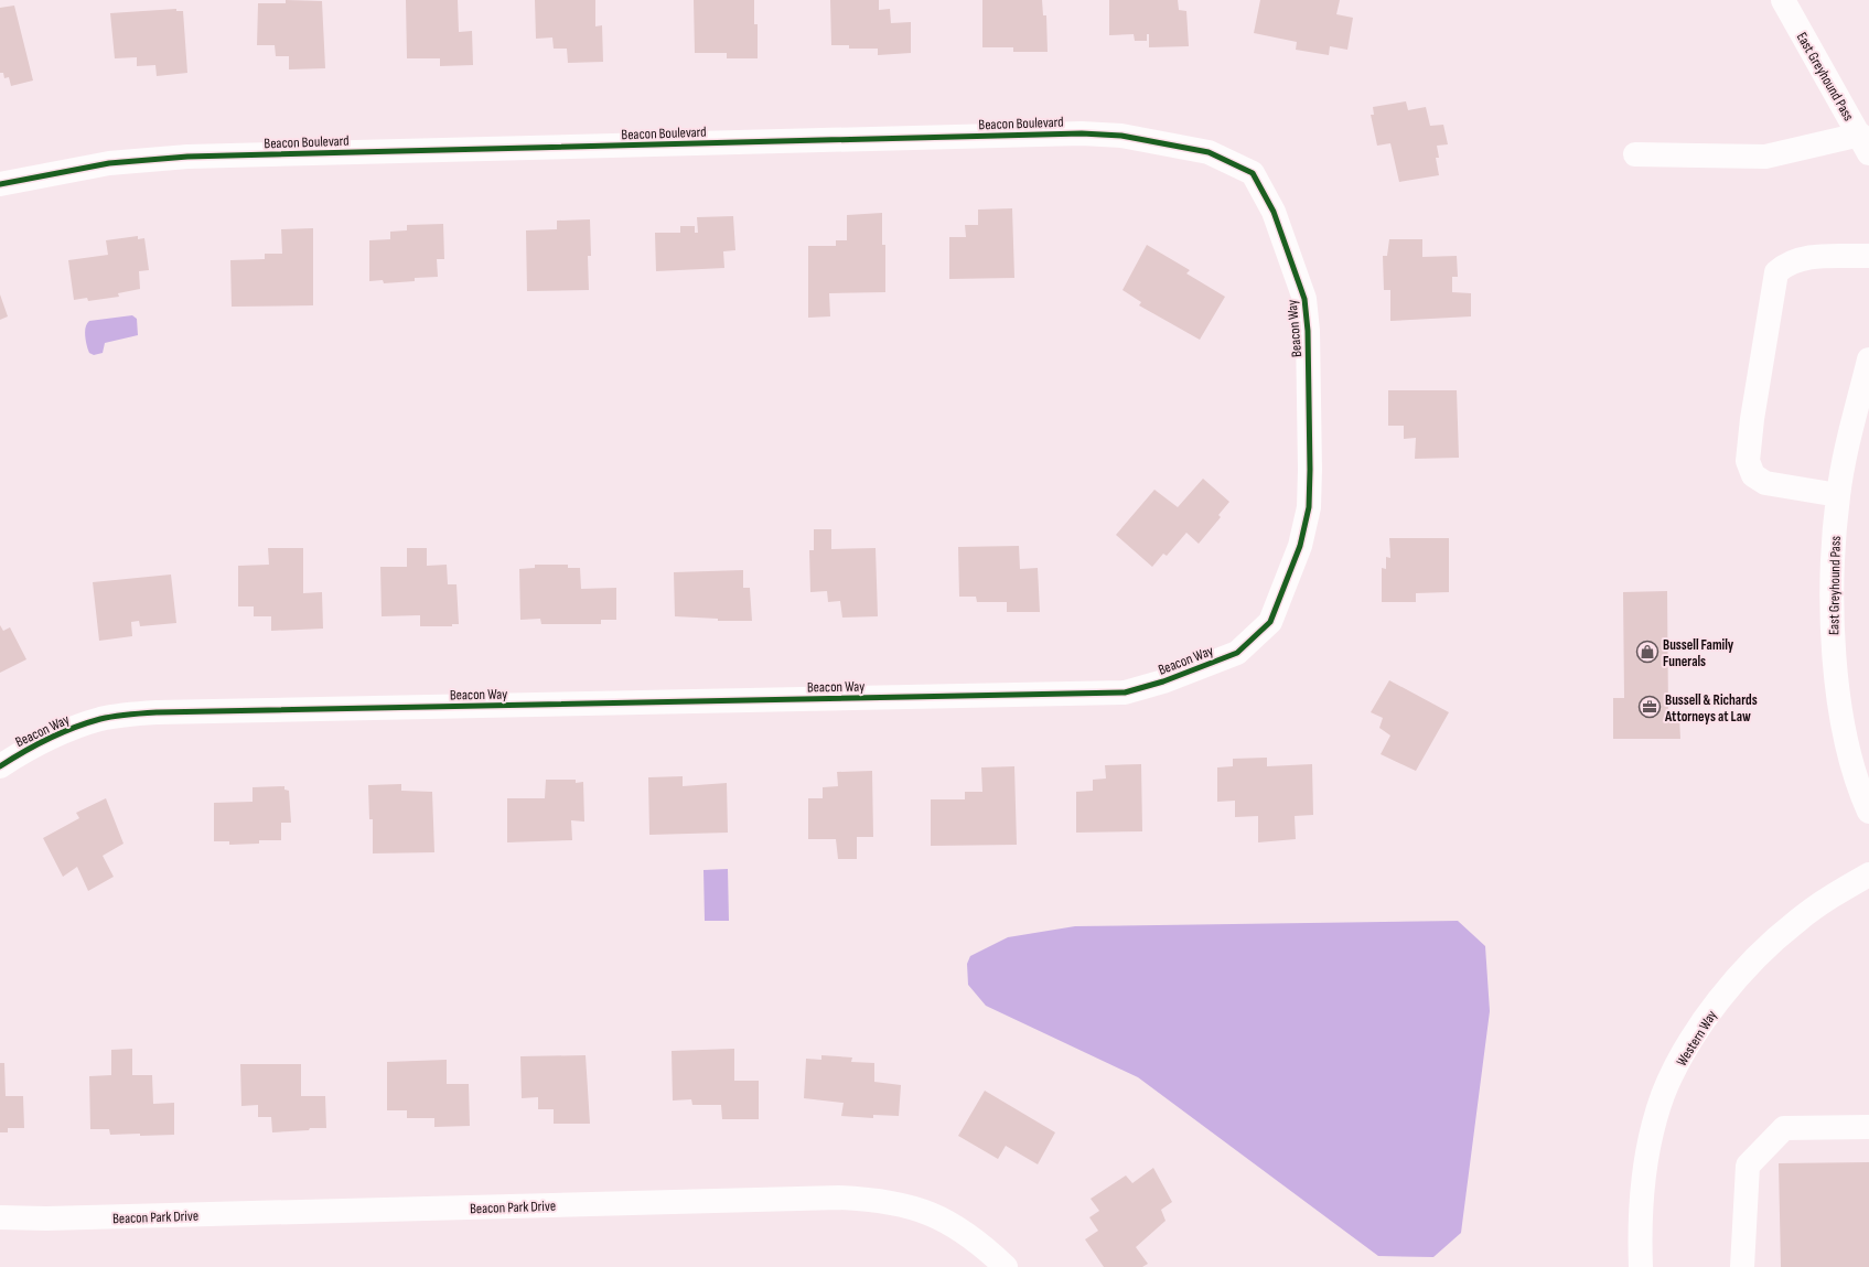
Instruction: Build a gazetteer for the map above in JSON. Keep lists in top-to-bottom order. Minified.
{"streets":{"street":["East Greyhound Pass","Beacon Boulevard","Beacon Way","Western Way","Beacon Park Drive"]},"crossings":[["Beacon Boulevard","Beacon Way"]],"places":{"shop":["Bussell Family Funerals"],"office":["Bussell & Richards Attorneys at Law"]}}
